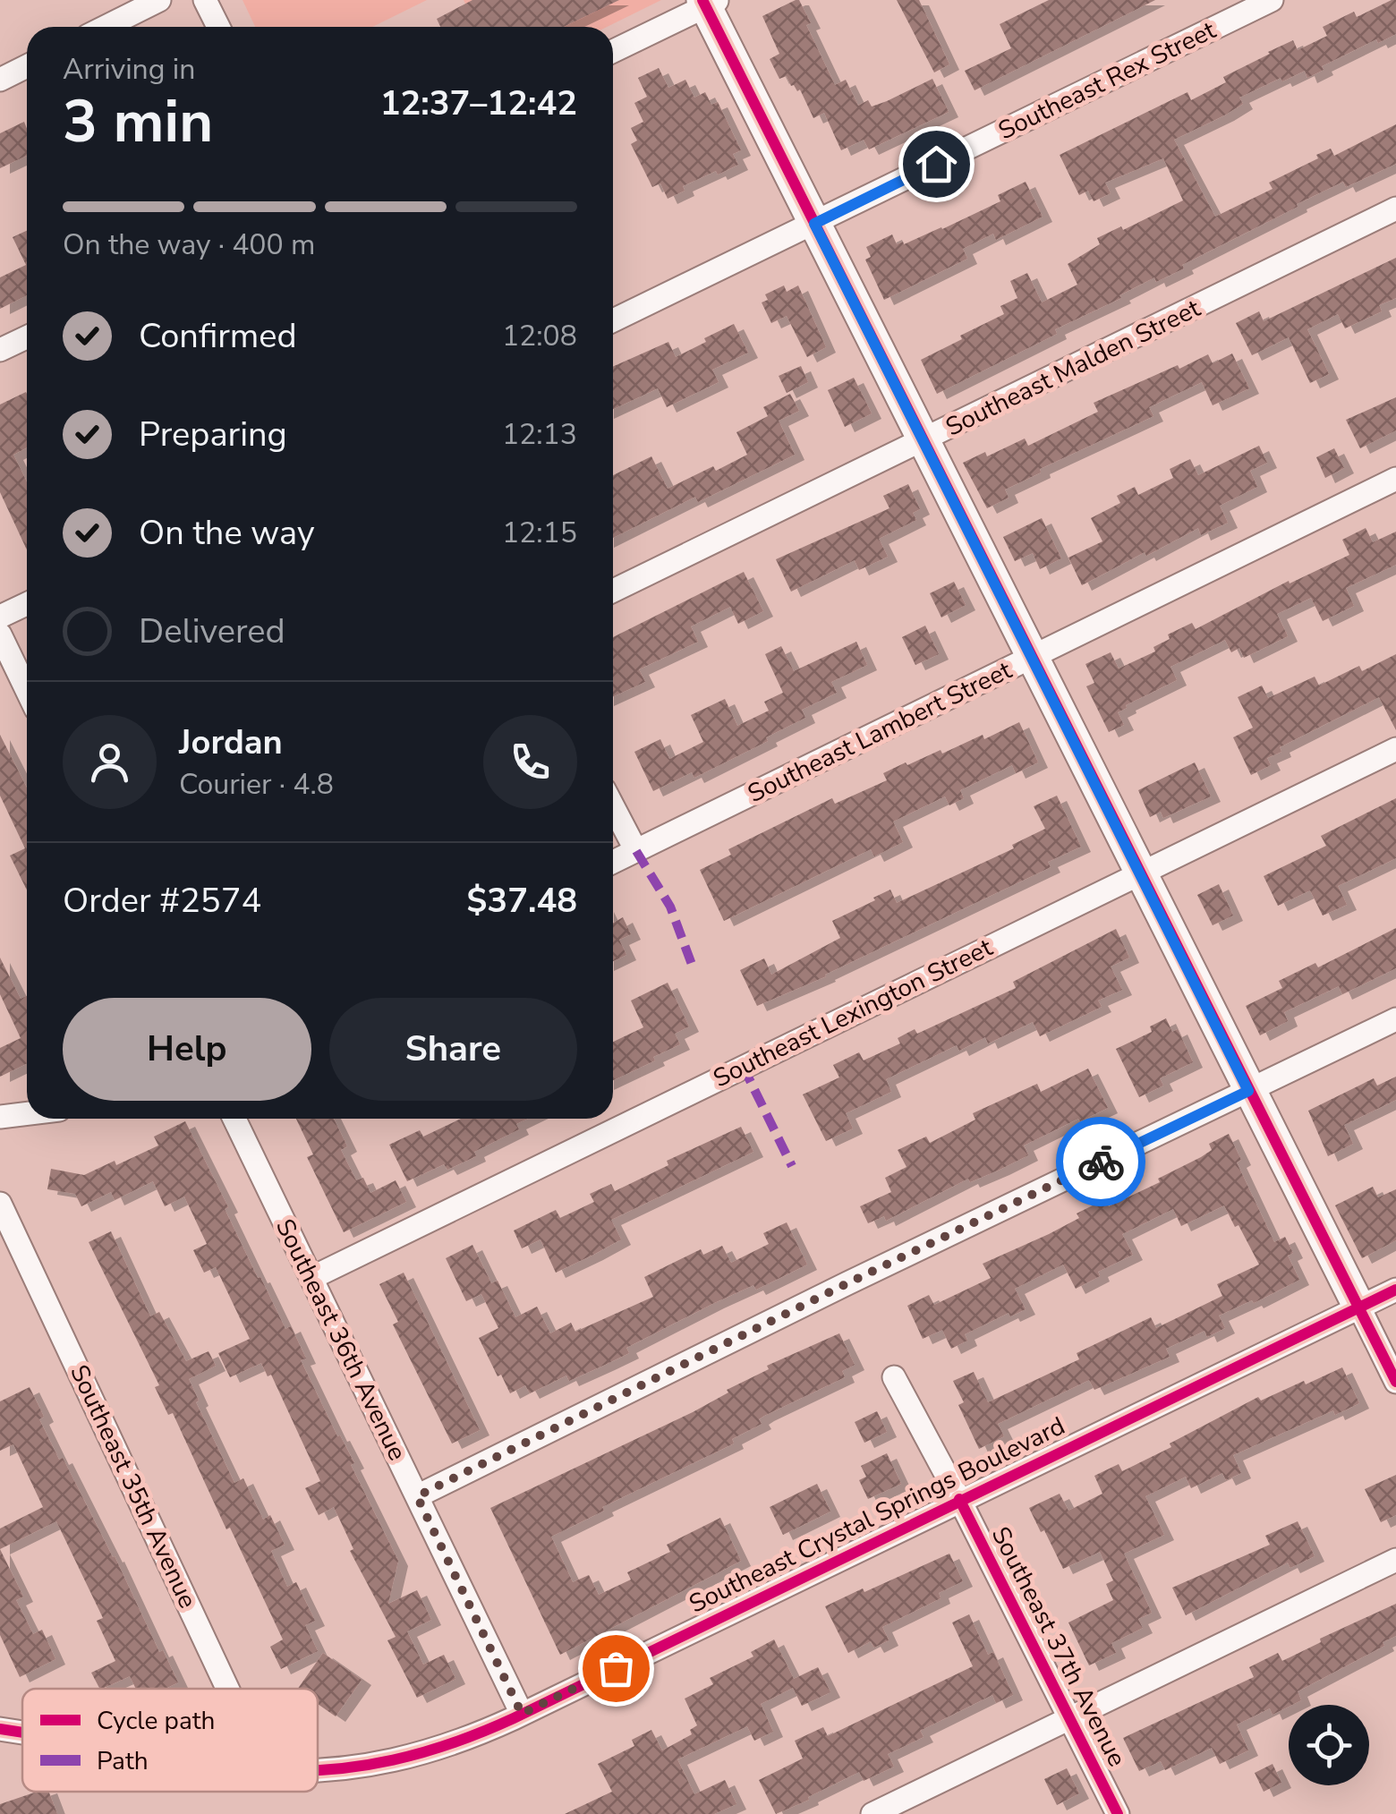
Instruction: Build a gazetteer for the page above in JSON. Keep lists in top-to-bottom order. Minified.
{"streets":{"street":["Southeast Rex Street","Southeast Malden Street","Southeast Lambert Street","Southeast Lexington Street","Southeast 36th Avenue","Southeast 35th Avenue","Southeast Crystal Springs Boulevard","Southeast 37th Avenue"]},"crossings":[["Southeast Lexington Street","Southeast 36th Avenue"],["Southeast 36th Avenue","Southeast Crystal Springs Boulevard"],["Southeast Crystal Springs Boulevard","Southeast 37th Avenue"]],"legend":["Cycle path","Path"],"page":{"heading":["3 min","Arriving in","12:37–12:42"],"panel":["Jordan","Courier · 4.8","Order #2574","$37.48"],"bar":"On the way · 400 m","list":[["Confirmed","12:08"],["Preparing","12:13"],["On the way","12:15"],"Delivered"],"buttons":["Help","Share"]}}
